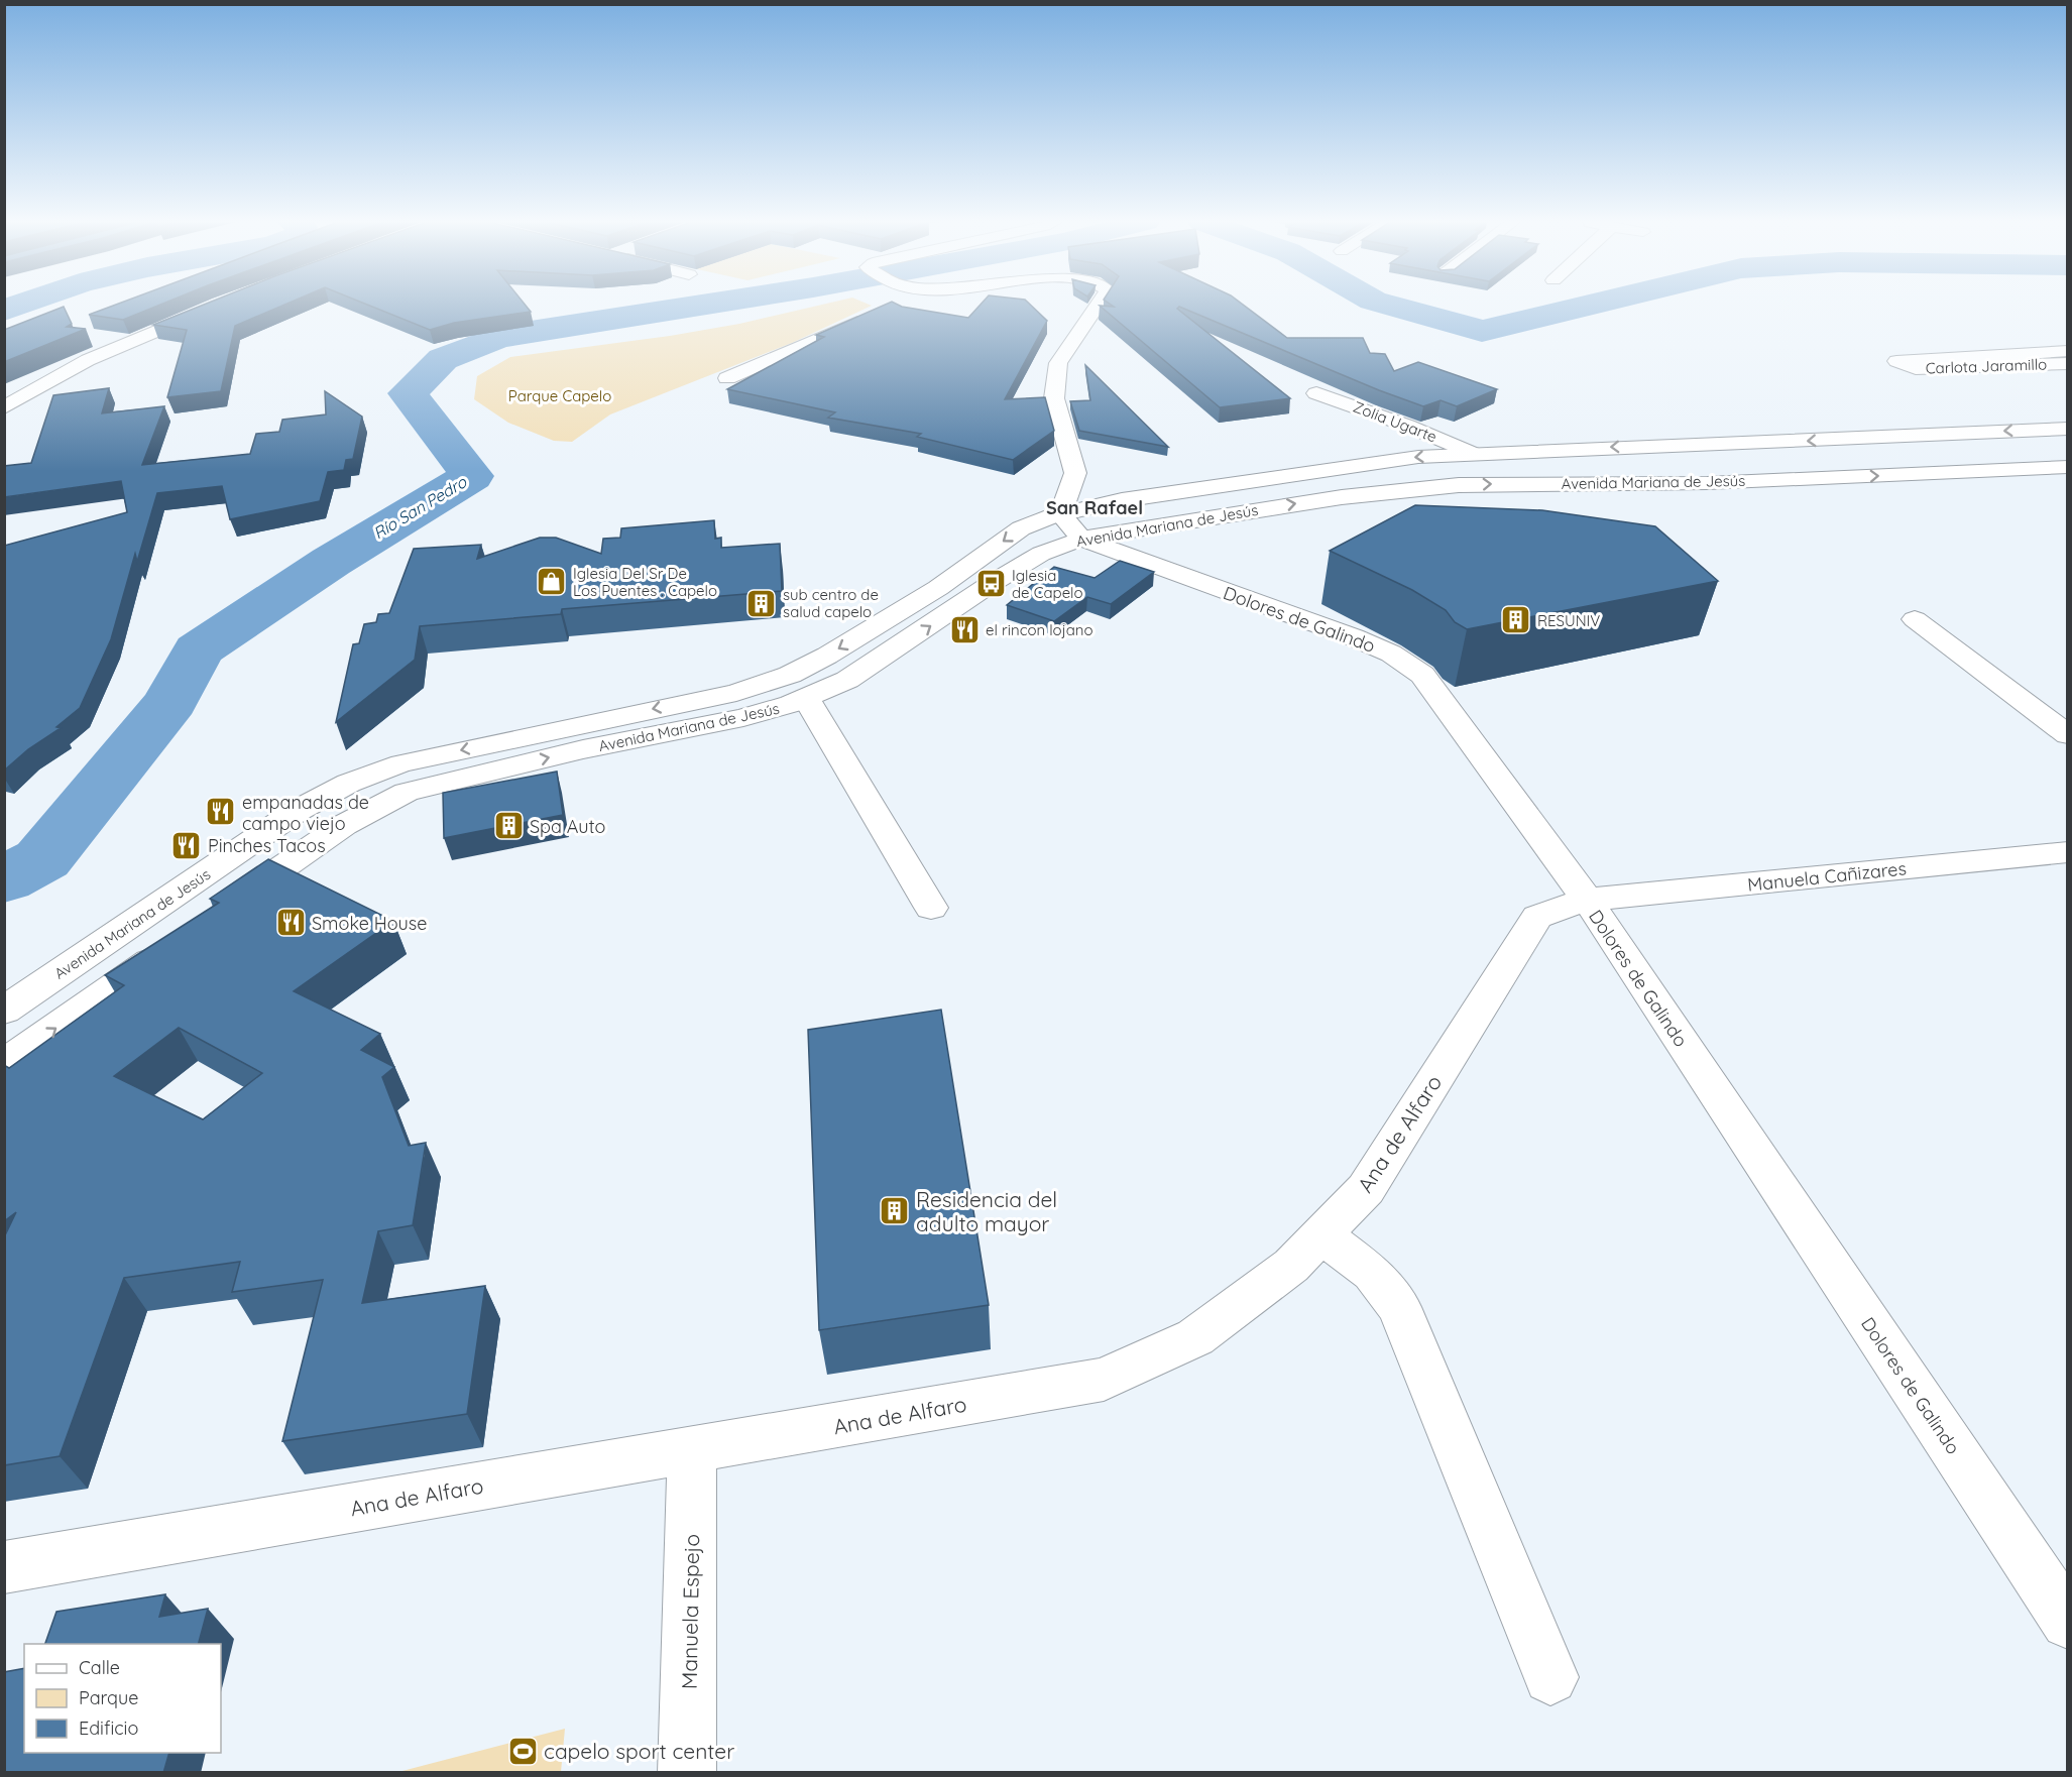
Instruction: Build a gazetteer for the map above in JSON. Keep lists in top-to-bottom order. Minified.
{"streets":{"street":["Carlota Jaramillo","ZoIia Ugarte","Avenida Mariana de Jesús","Dolores de Galindo","Manuela Cañizares","Ana de Alfaro","Manuela Espejo"]},"crossings":[["ZoIia Ugarte","Avenida Mariana de Jesús"],["Avenida Mariana de Jesús","Dolores de Galindo"],["Dolores de Galindo","Manuela Cañizares"],["Dolores de Galindo","Ana de Alfaro"],["Manuela Cañizares","Ana de Alfaro"],["Ana de Alfaro","Manuela Espejo"]],"districts":["San Rafael"],"water":["Río San Pedro"],"parks":["Parque Capelo"],"places":{"shop":["Iglesia Del Sr De Los Puentes . Capelo"],"bus stop":["Iglesia de Capelo"],"building":["sub centro de salud capelo","RESUNIV","Spa Auto","Residencia del adulto mayor"],"restaurant":["el rincon lojano","empanadas de campo viejo","Pinches Tacos","Smoke House"],"sports":["capelo sport center"]},"legend":["Calle","Parque","Edificio"]}
